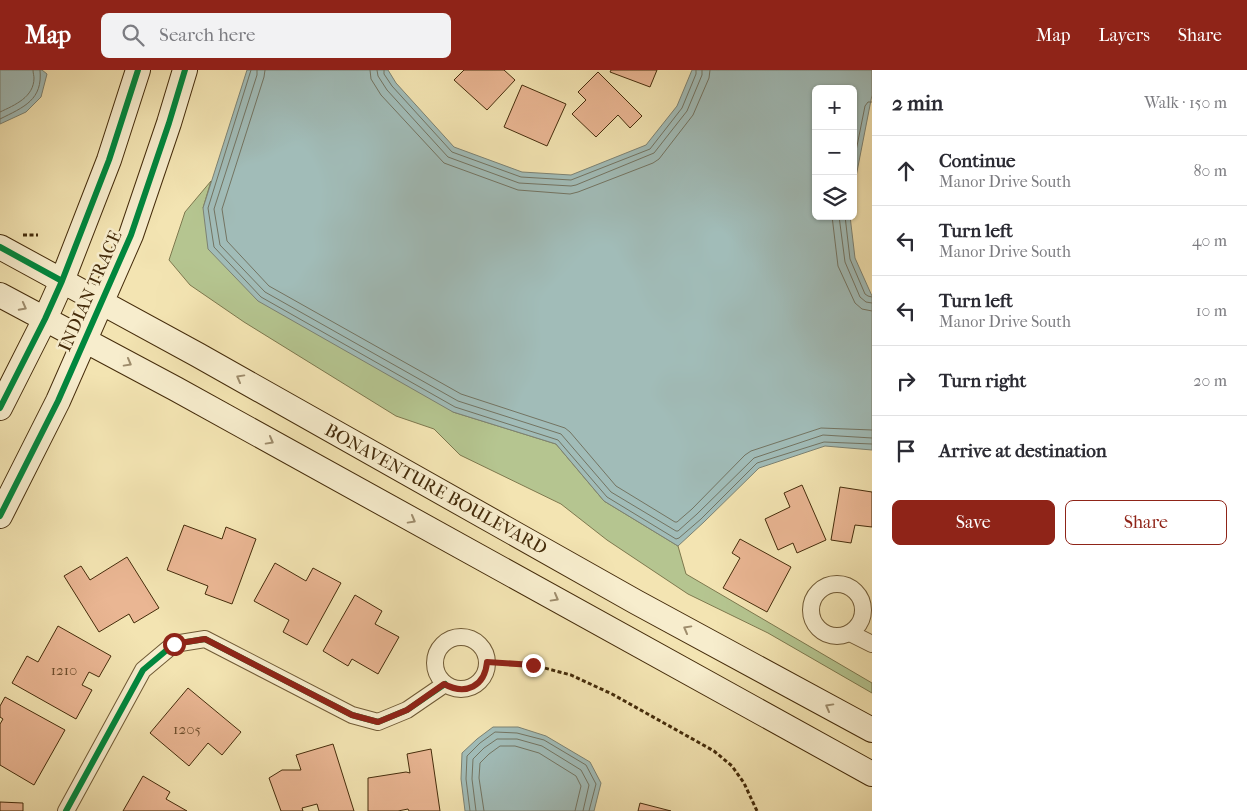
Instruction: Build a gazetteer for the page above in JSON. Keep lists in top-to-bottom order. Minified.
{"streets":{"main road":["INDIAN TRACE","BONAVENTURE BOULEVARD"]},"crossings":[["INDIAN TRACE","BONAVENTURE BOULEVARD"]],"house_numbers":["1210","1205"],"page":{"header":"Map","search":"Search here","nav":["Map","Layers","Share"],"heading":["2 min","Walk · 150 m"],"map_buttons":["+","−"],"list":[["Continue","Manor Drive South","80 m"],["Turn left","Manor Drive South","40 m"],["Turn left","Manor Drive South","10 m"],["Turn right","20 m"],"Arrive at destination"],"buttons":["Save","Share"]}}
